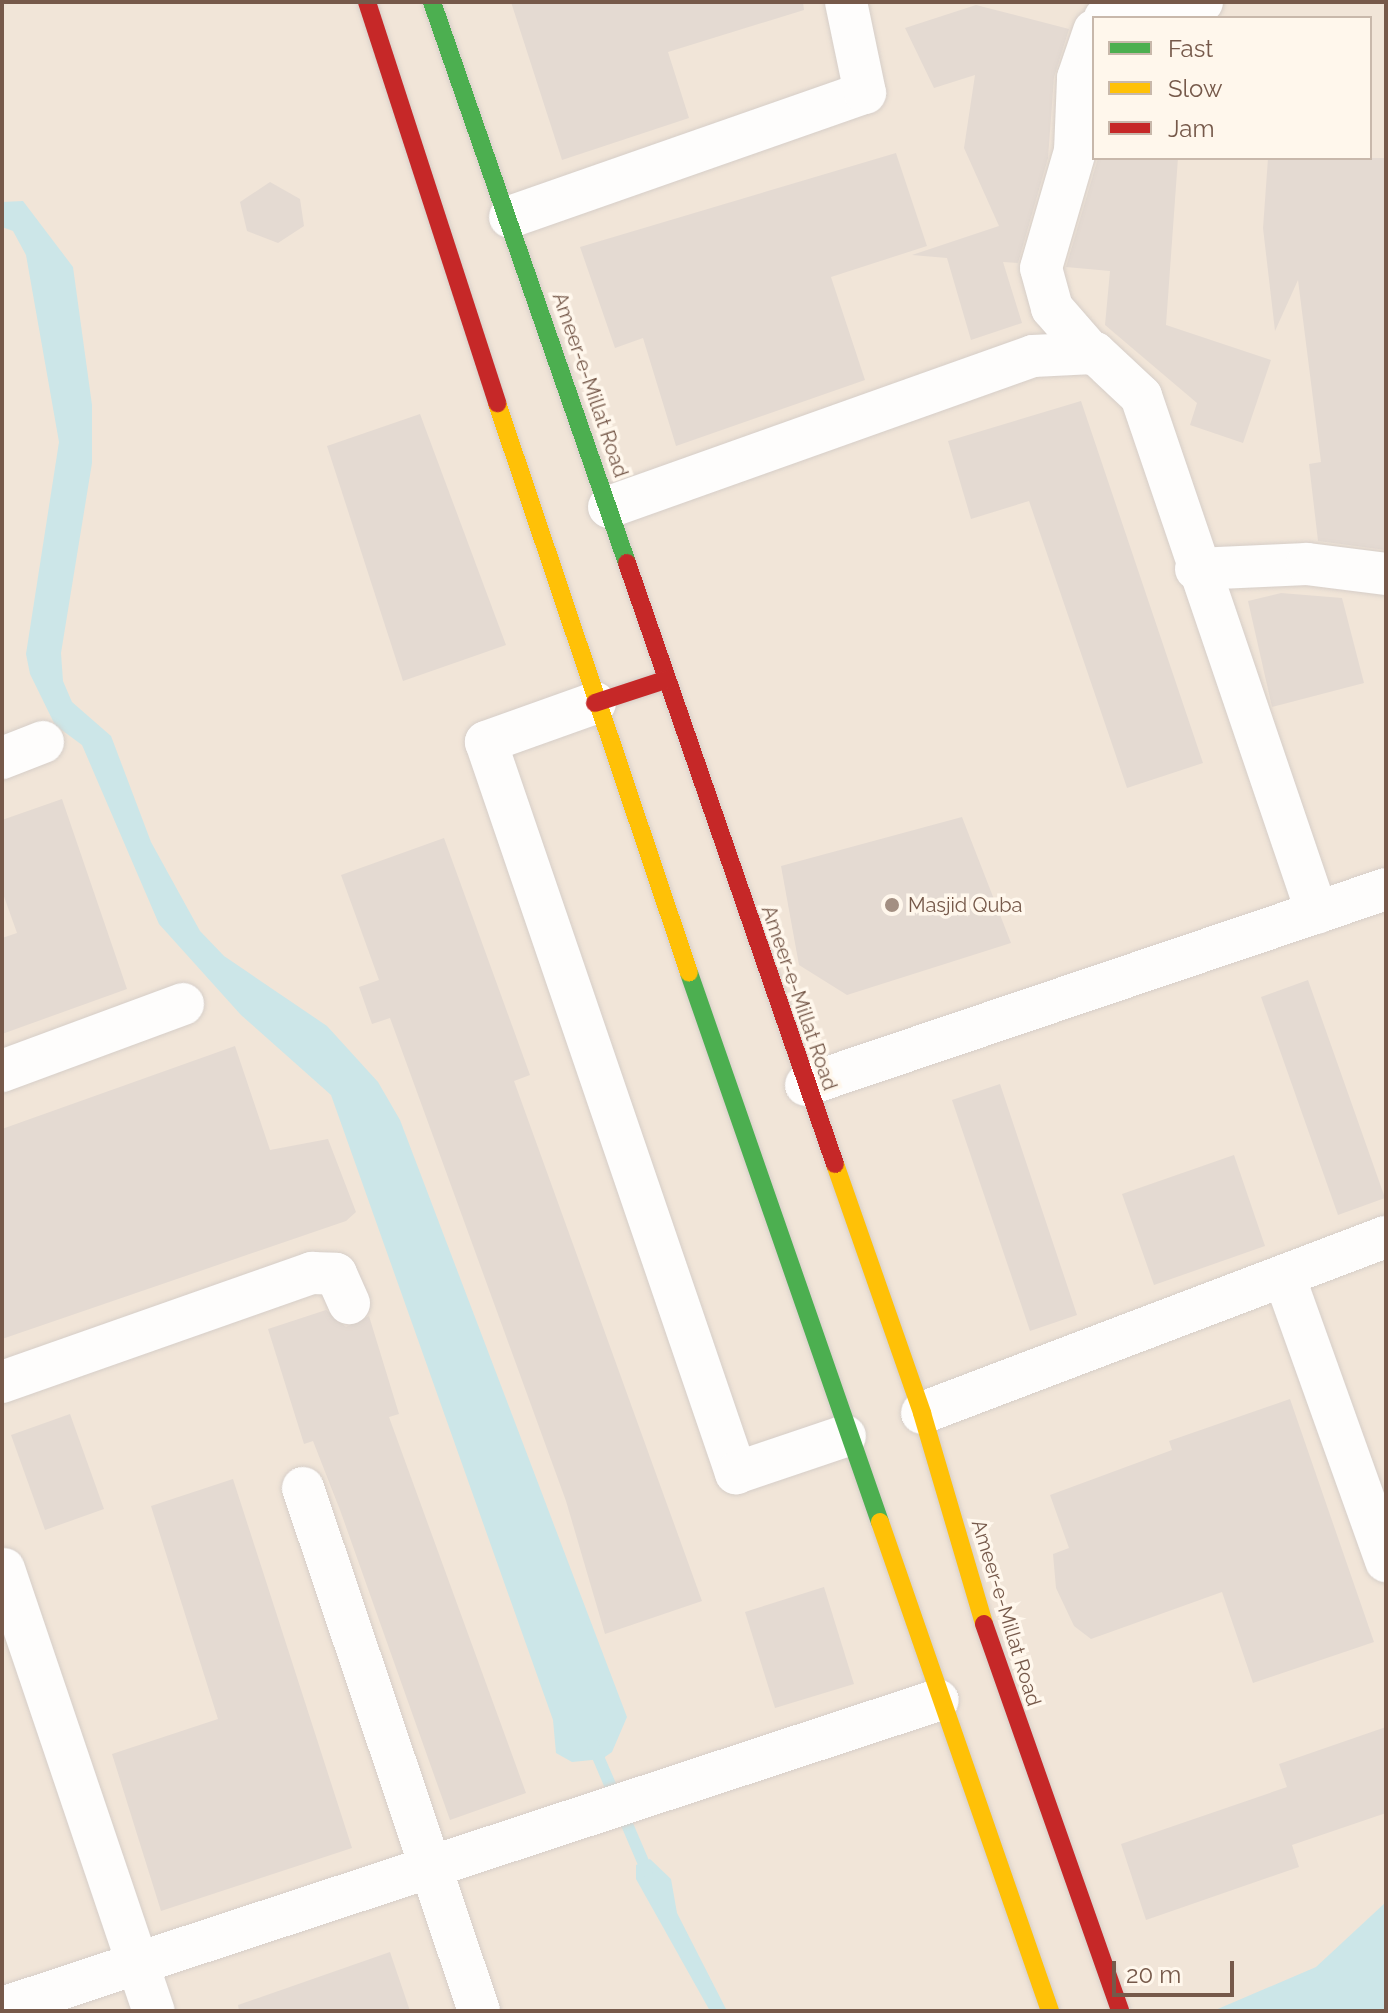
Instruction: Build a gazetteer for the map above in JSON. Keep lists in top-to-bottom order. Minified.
{"streets":{"main road":["Ameer-e-Millat Road"]},"places":["Masjid Quba"],"legend":["Fast","Slow","Jam"],"scale_bar":"20 m"}
